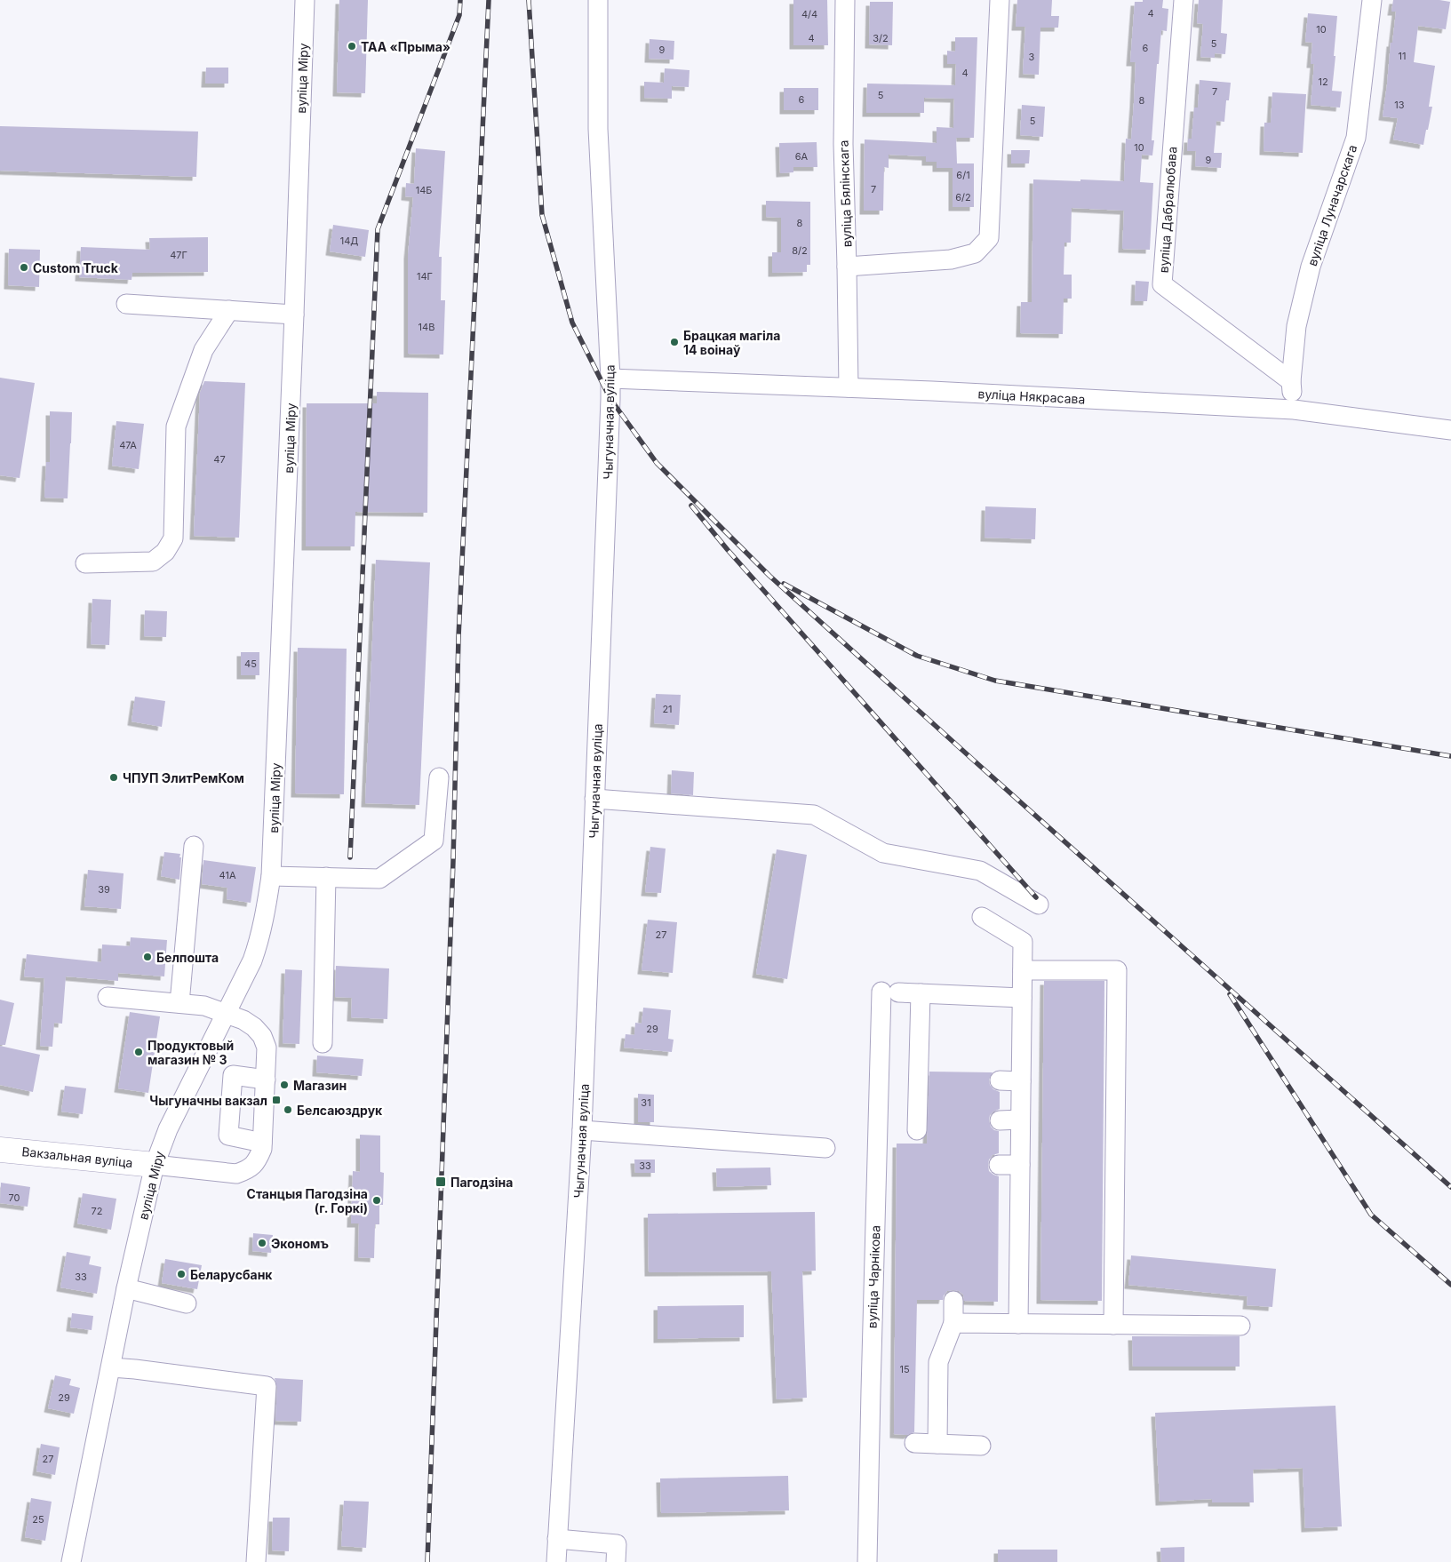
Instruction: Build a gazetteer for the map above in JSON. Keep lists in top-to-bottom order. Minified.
{"streets":{"main road":["Вакзальная вуліца"],"street":["вуліца Міру","вуліца Бялінскага","вуліца Луначарскага","вуліца Дабралюбава","вуліца Някрасава","Чыгуначная вуліца","вуліца Чарнікова"]},"crossings":[["вуліца Міру","Вакзальная вуліца"],["вуліца Бялінскага","вуліца Някрасава"],["вуліца Луначарскага","вуліца Дабралюбава"],["вуліца Луначарскага","вуліца Някрасава"],["вуліца Някрасава","Чыгуначная вуліца"]],"places":{"other":["ТАА «Прыма»","Custom Truck","Брацкая магіла 14 воінаў","ЧПУП ЭлитРемКом","Белпошта","Продуктовый магазин № 3","Магазин","Белсаюздрук","Станцыя Пагодзіна (г. Горкі)","Экономъ","Беларусбанк"],"transit":["Чыгуначны вакзал","Пагодзіна"]},"house_numbers":["4","4/4","10","4","3/2","5","6","9","11","3","4","12","7","5","6","8","13","5","10","6А","9","6/1","7","14Б","6/2","8","14Д","8/2","47Г","14Г","14В","47А","47","45","21","41А","39","27","29","31","33","70","72","33","15","29","27","25"]}
